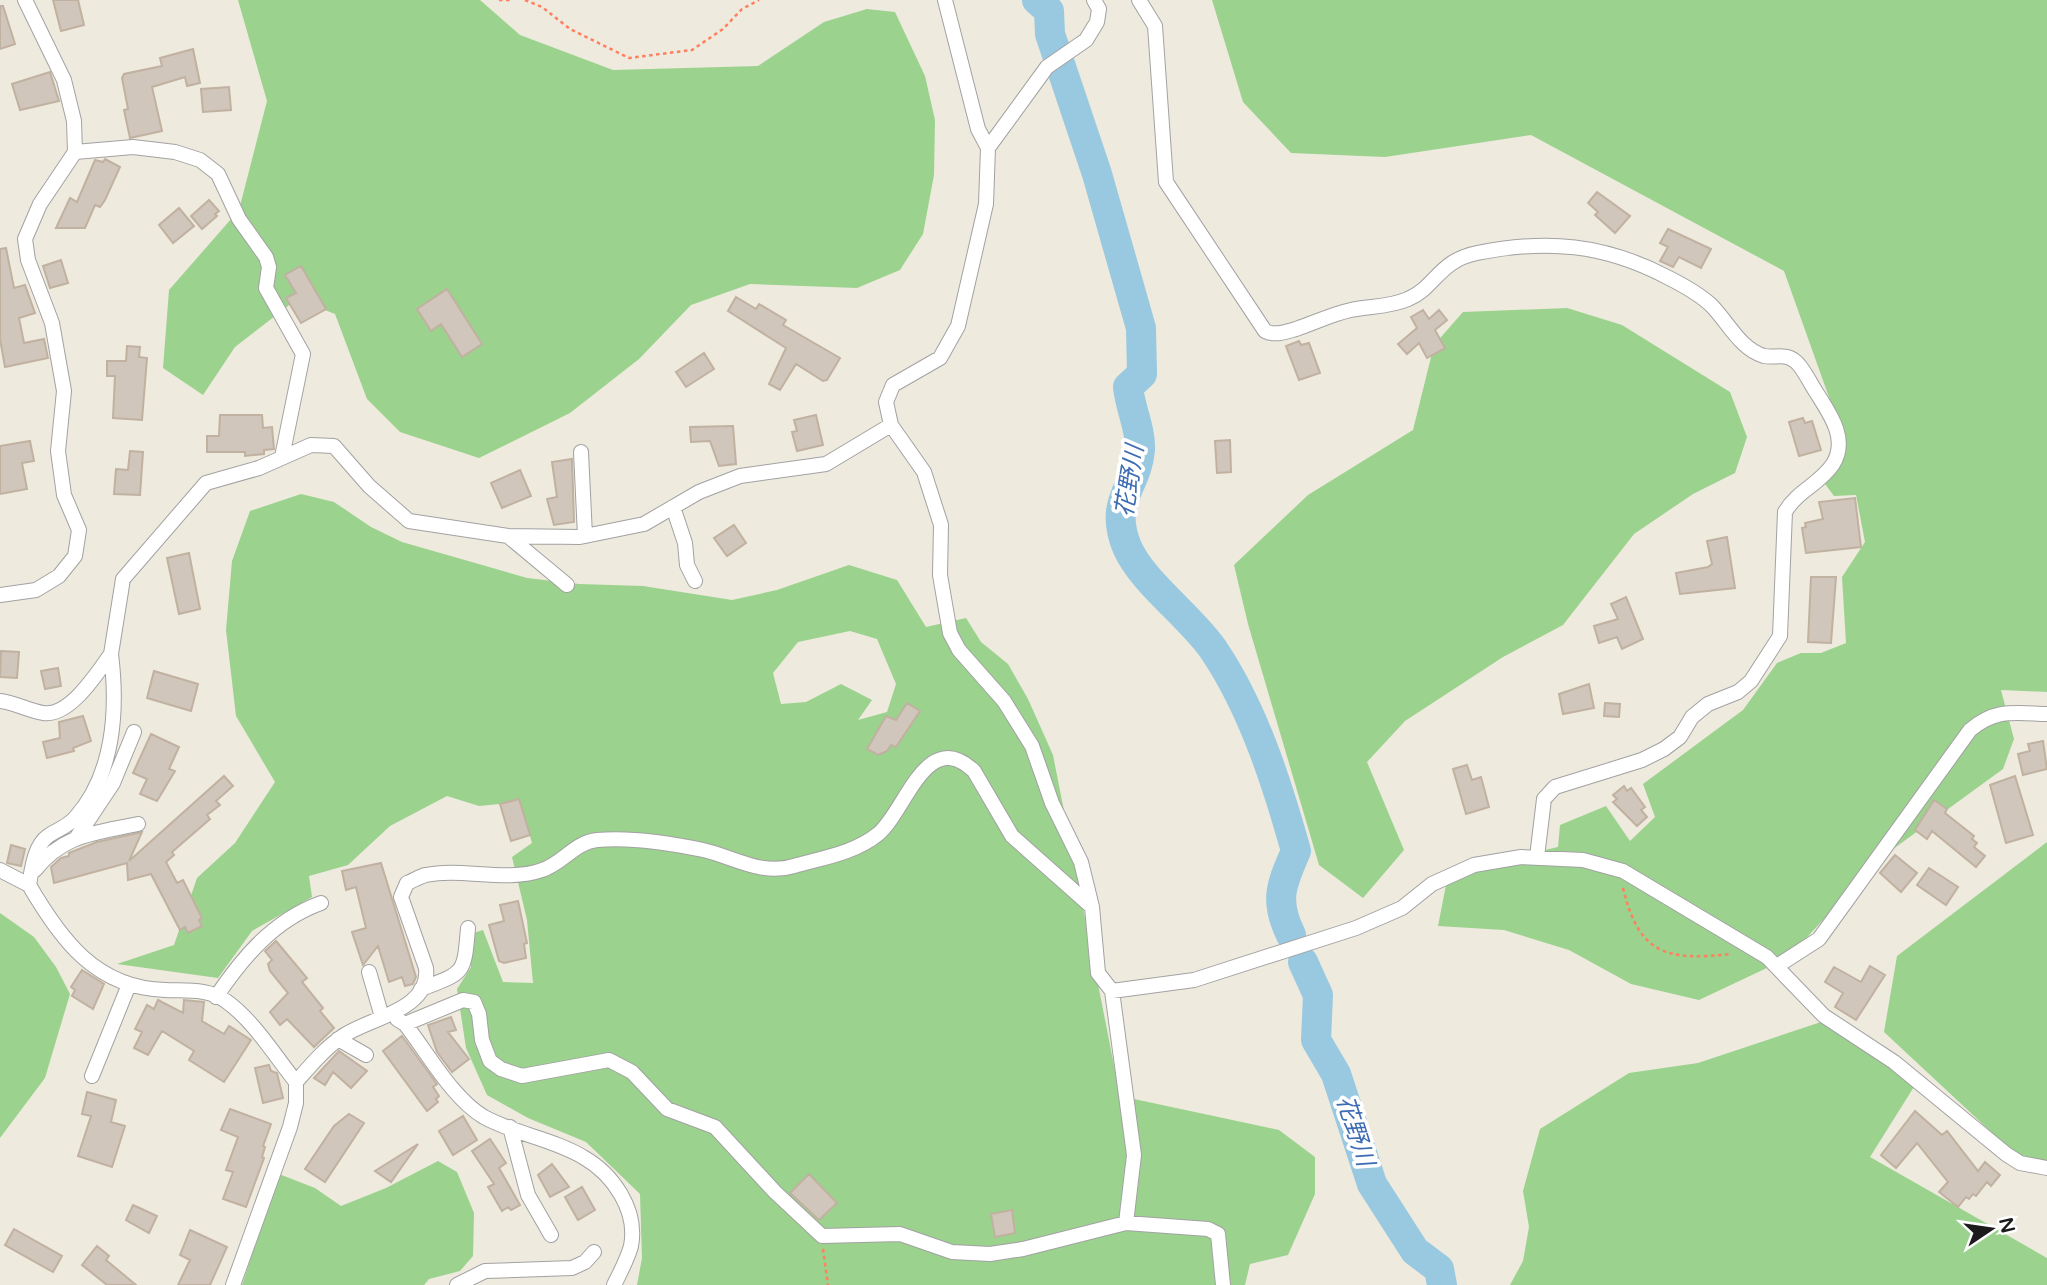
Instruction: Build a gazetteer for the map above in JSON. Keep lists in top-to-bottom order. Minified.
{"water":["花野川"],"north":"right"}
